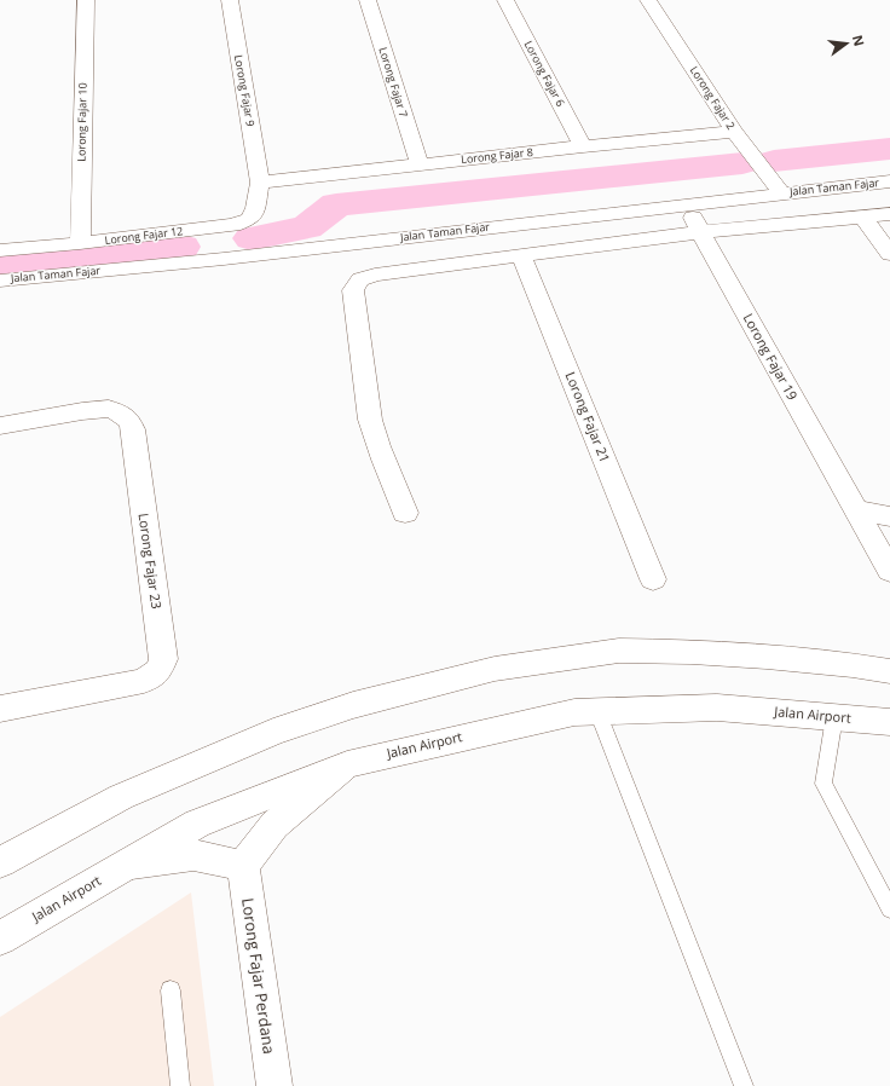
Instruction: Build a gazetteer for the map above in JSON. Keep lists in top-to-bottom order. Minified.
{"streets":{"street":["Lorong Fajar 6","Lorong Fajar 7","Lorong Fajar 9","Lorong Fajar 2","Lorong Fajar 10","Lorong Fajar 8","Jalan Taman Fajar","Lorong Fajar 12","Lorong Fajar 19","Lorong Fajar 21","Lorong Fajar 23","Jalan Airport","Lorong Fajar Perdana"]},"crossings":[["Lorong Fajar 6","Lorong Fajar 8"],["Lorong Fajar 7","Lorong Fajar 8"],["Lorong Fajar 9","Lorong Fajar 8"],["Lorong Fajar 9","Lorong Fajar 12"],["Lorong Fajar 2","Lorong Fajar 8"],["Lorong Fajar 2","Jalan Taman Fajar"],["Lorong Fajar 10","Lorong Fajar 12"],["Lorong Fajar 8","Lorong Fajar 12"],["Jalan Taman Fajar","Lorong Fajar 19"]],"north":"right"}
